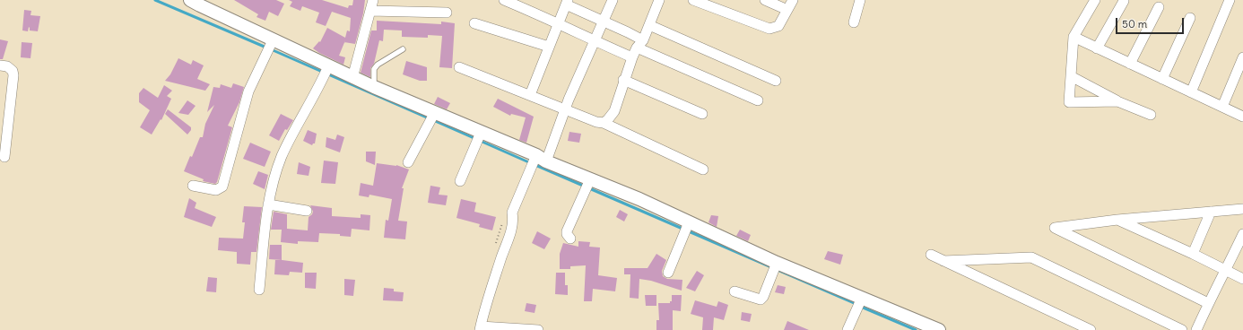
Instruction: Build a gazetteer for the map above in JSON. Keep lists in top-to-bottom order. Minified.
{"scale_bar":"50 m"}
